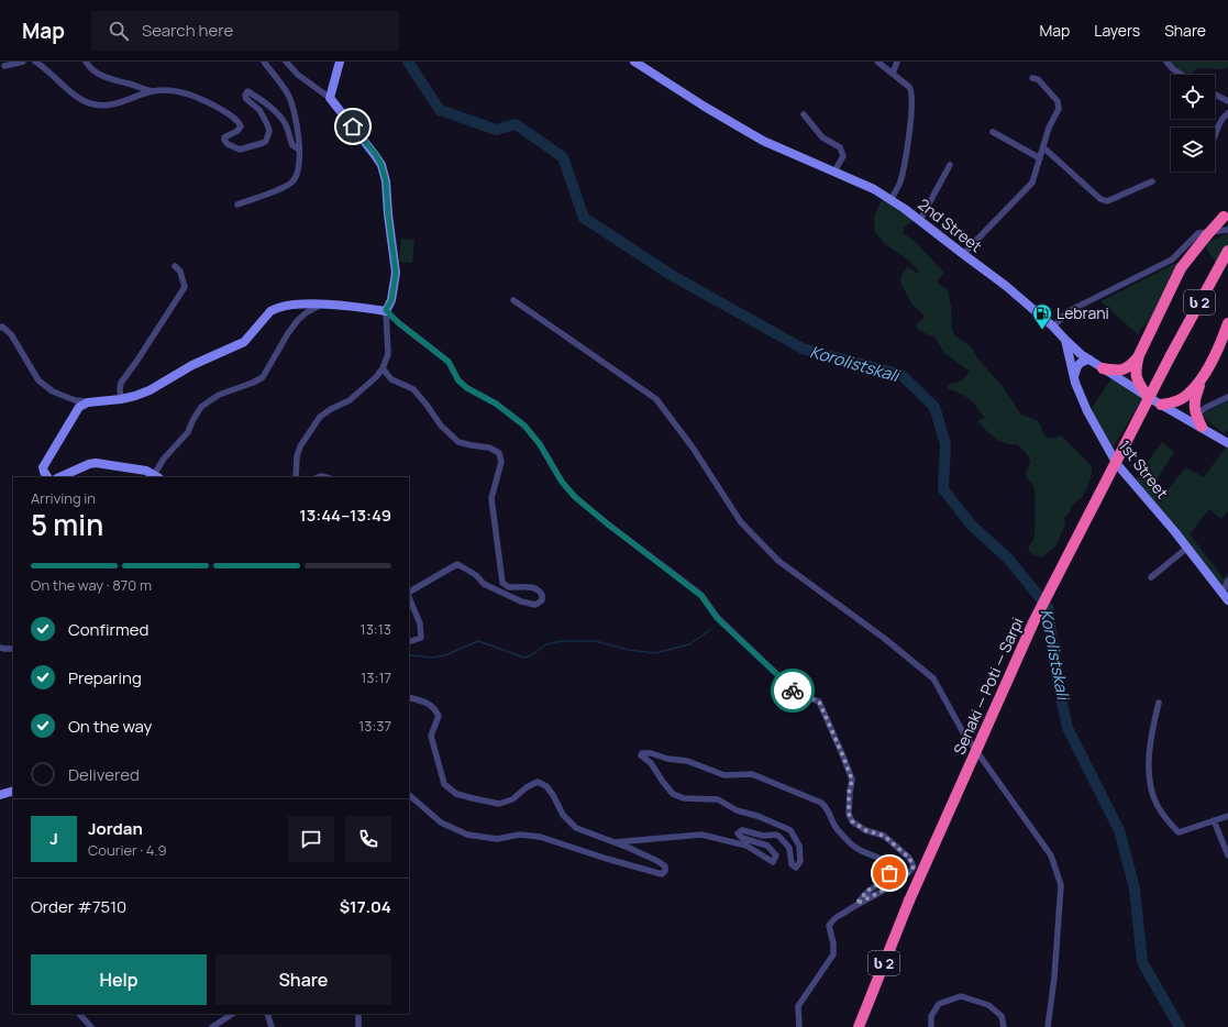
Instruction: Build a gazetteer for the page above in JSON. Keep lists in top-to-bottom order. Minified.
{"streets":{"highway":["ს 2","Senaki — Poti — Sarpi"],"street":["2nd Street","1st Street"]},"crossings":[["2nd Street","1st Street"]],"water":["Korolistskali"],"places":{"fuel station":["Lebrani"]},"page":{"header":"Map","search":"Search here","nav":["Map","Layers","Share"],"heading":["5 min","Arriving in","13:44–13:49"],"panel":["Jordan","Courier · 4.9","Order #7510","$17.04"],"bar":"On the way · 870 m","list":[["Confirmed","13:13"],["Preparing","13:17"],["On the way","13:37"],"Delivered"],"round":"J","buttons":["Help","Share"]}}
